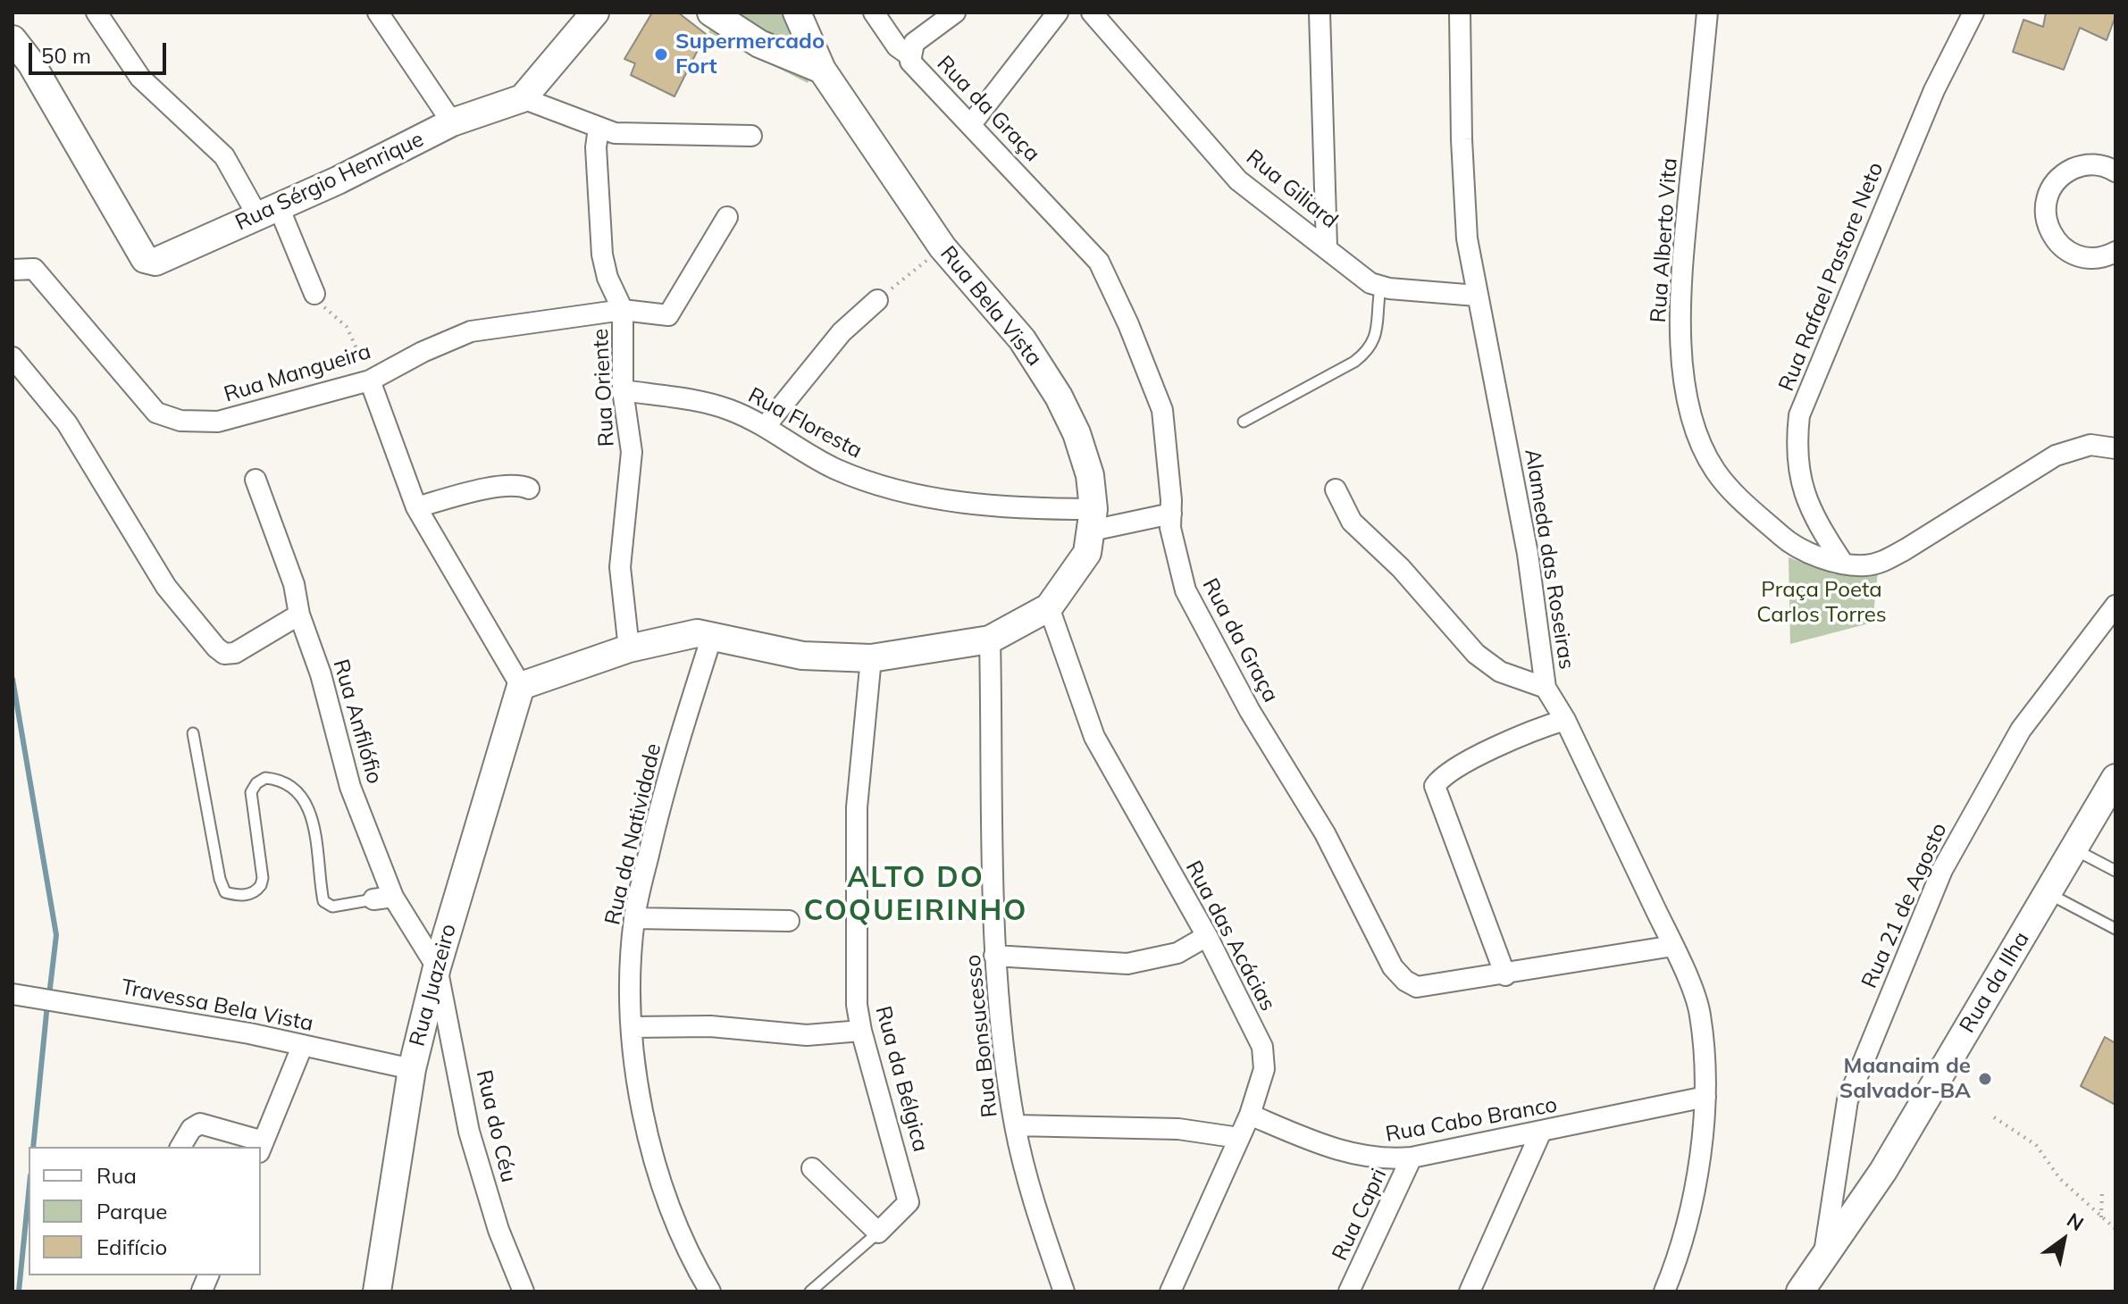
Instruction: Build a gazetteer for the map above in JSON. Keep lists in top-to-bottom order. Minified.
{"streets":{"main road":["Rua Sérgio Henrique","Rua Bela Vista","Rua da Ilha","Rua Juazeiro"],"street":["Rua da Graça","Rua Giliard","Rua Alberto Vita","Rua Rafael Pastore Neto","Rua Mangueira","Rua Oriente","Rua Floresta","Alameda das Roseiras","Rua Anfilófio","Rua da Natividade","Rua 21 de Agosto","Rua das Acácias","Travessa Bela Vista","Rua Bonsucesso","Rua da Bélgica","Rua Cabo Branco","Rua do Céu","Rua Capri"]},"crossings":[["Rua da Graça","Rua Floresta"],["Rua da Graça","Alameda das Roseiras"],["Rua Alberto Vita","Rua Rafael Pastore Neto"],["Rua Bela Vista","Rua Oriente"],["Rua Bela Vista","Rua Floresta"],["Rua Bela Vista","Rua da Natividade"],["Rua Bela Vista","Rua das Acácias"],["Rua Bela Vista","Rua Juazeiro"],["Rua Bela Vista","Rua Bonsucesso"],["Rua Bela Vista","Rua da Bélgica"],["Rua Mangueira","Rua Oriente"],["Rua Oriente","Rua Floresta"],["Alameda das Roseiras","Rua Cabo Branco"],["Rua Anfilófio","Rua Juazeiro"],["Rua Anfilófio","Rua do Céu"],["Rua 21 de Agosto","Rua da Ilha"],["Rua das Acácias","Rua Cabo Branco"],["Rua Juazeiro","Travessa Bela Vista"],["Rua Juazeiro","Rua do Céu"],["Rua Cabo Branco","Rua Capri"]],"districts":["ALTO DO COQUEIRINHO"],"parks":["Praça Poeta Carlos Torres"],"places":["Supermercado Fort","Maanaim de Salvador-BA"],"legend":["Rua","Parque","Edifício"],"scale_bar":"50 m","north":"top right"}
